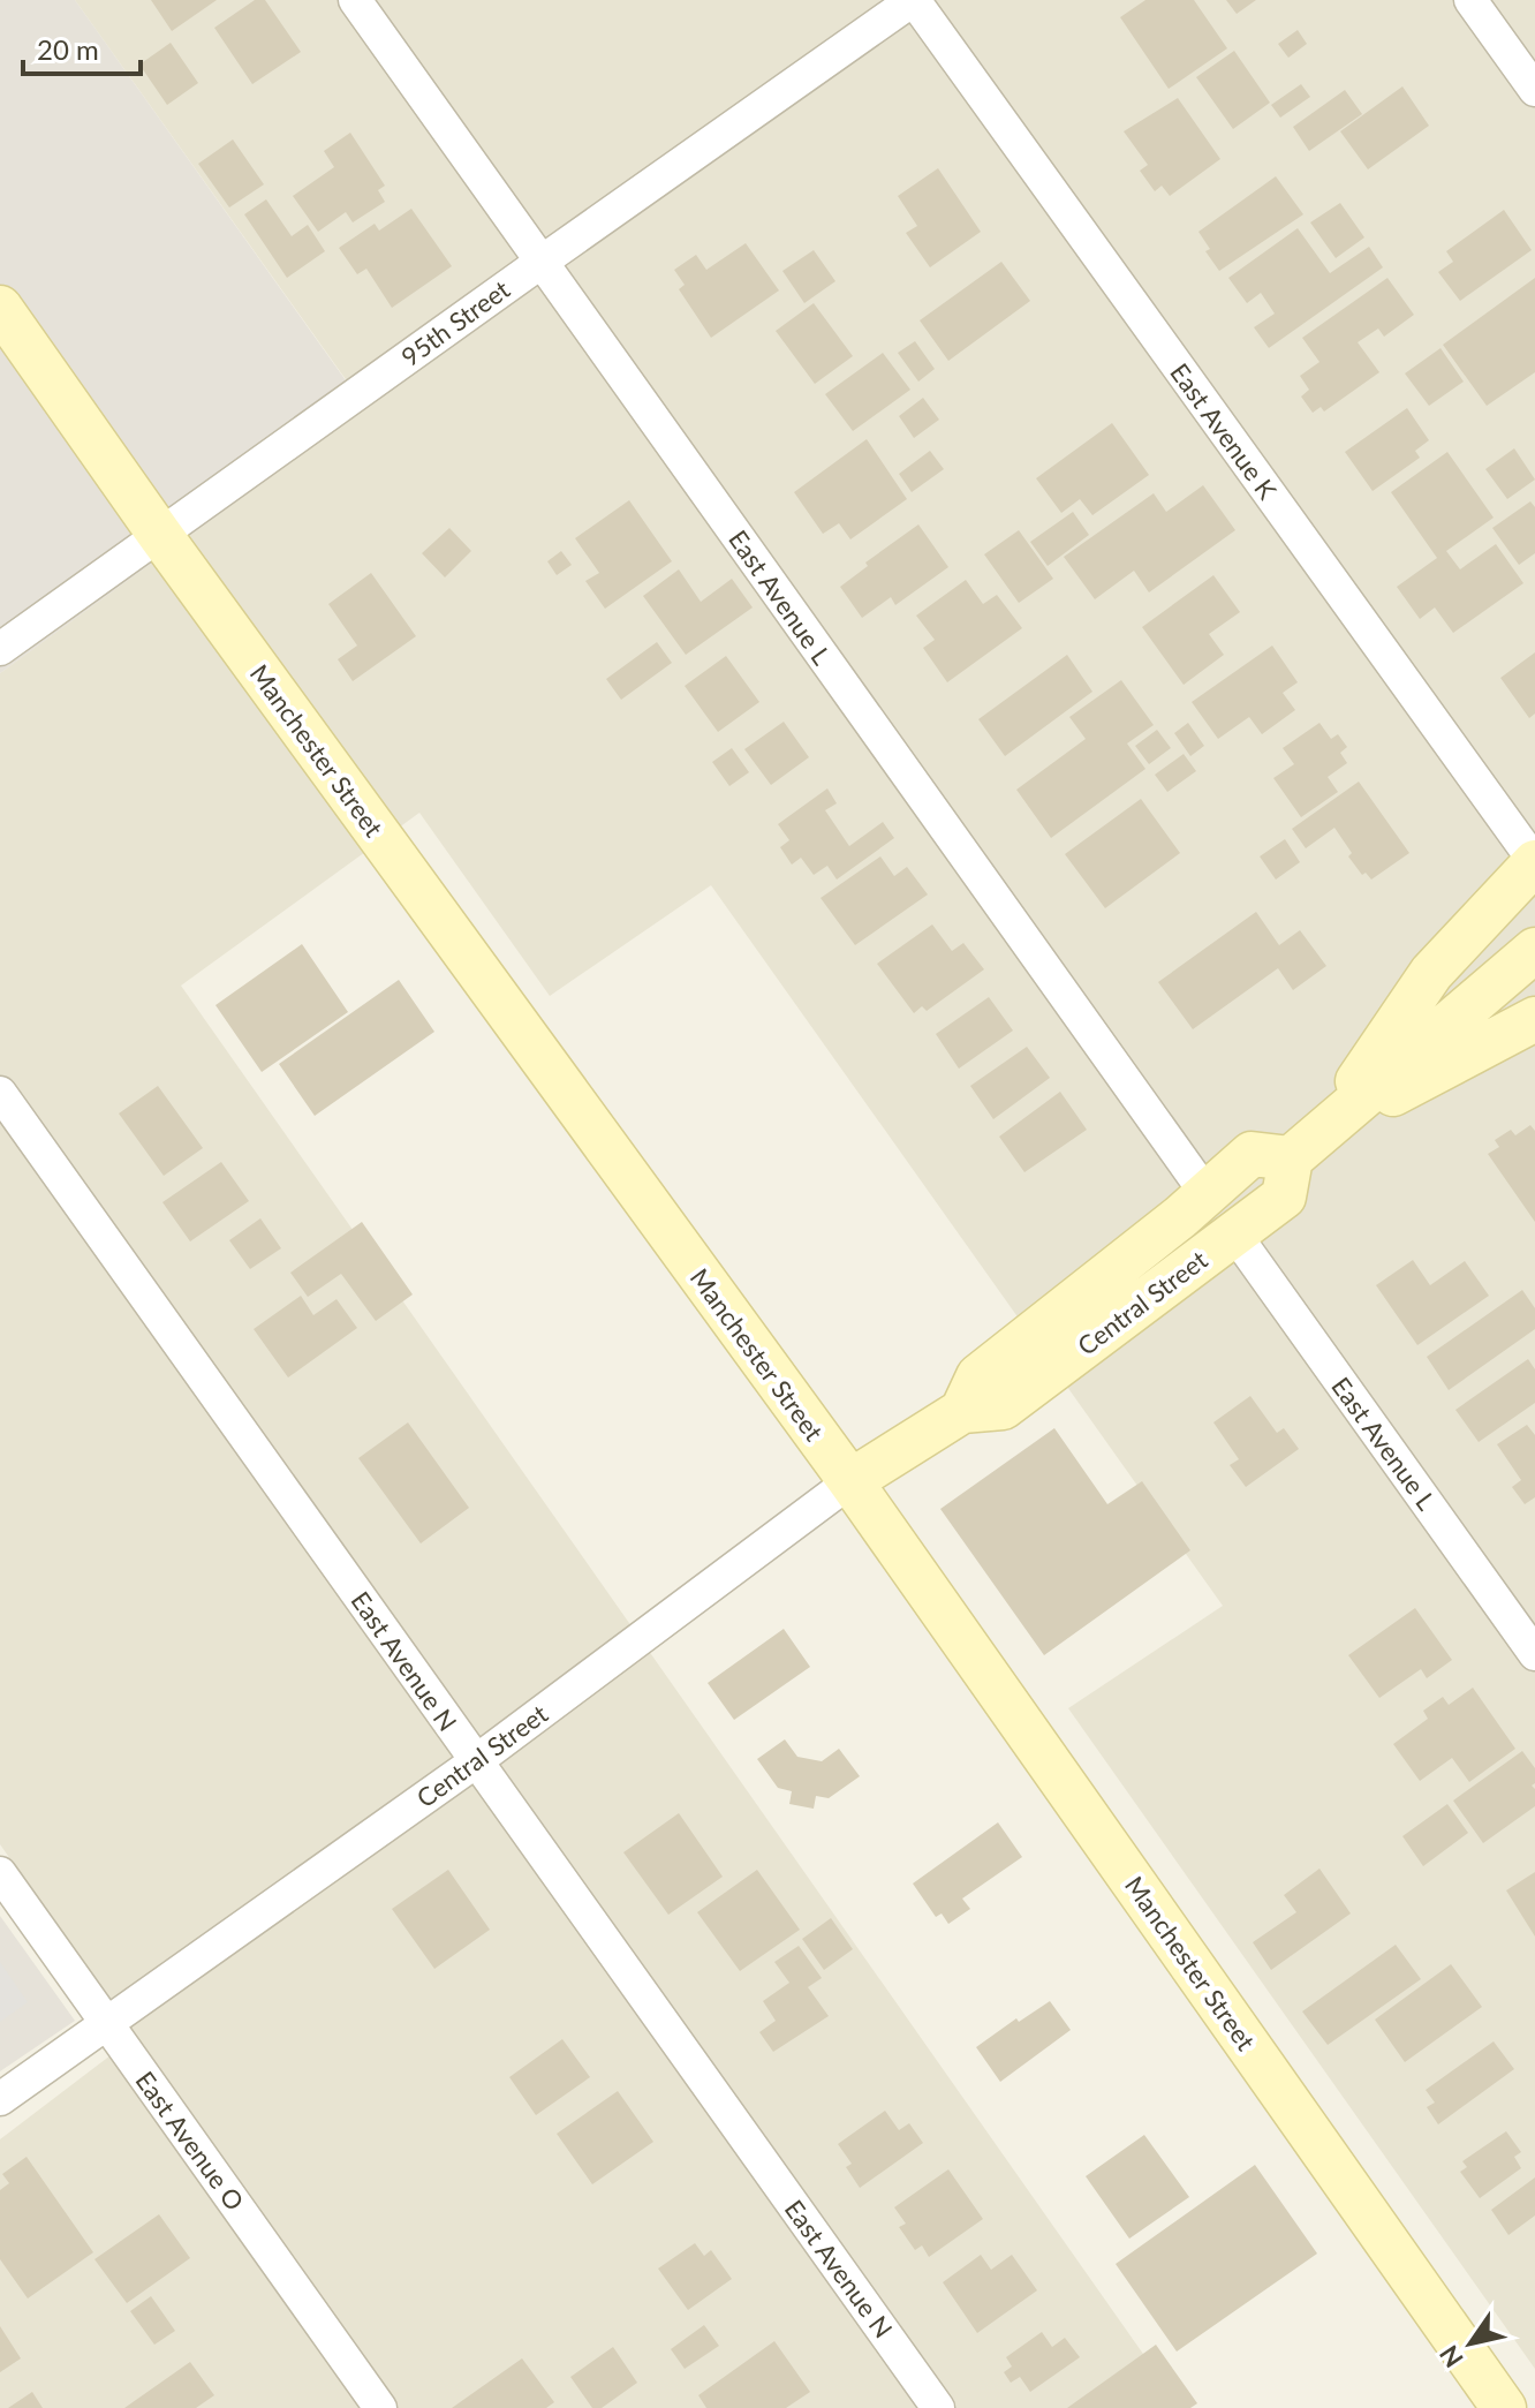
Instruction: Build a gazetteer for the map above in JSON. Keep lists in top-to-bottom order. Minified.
{"streets":{"main road":["Manchester Street","Central Street"],"street":["95th Street","East Avenue K","East Avenue L","East Avenue N","East Avenue O"]},"crossings":[["95th Street","East Avenue K"],["95th Street","East Avenue L"],["95th Street","Manchester Street"],["East Avenue L","Central Street"],["Manchester Street","Central Street"],["Central Street","East Avenue N"],["Central Street","East Avenue O"]],"scale_bar":"20 m","north":"bottom left"}
